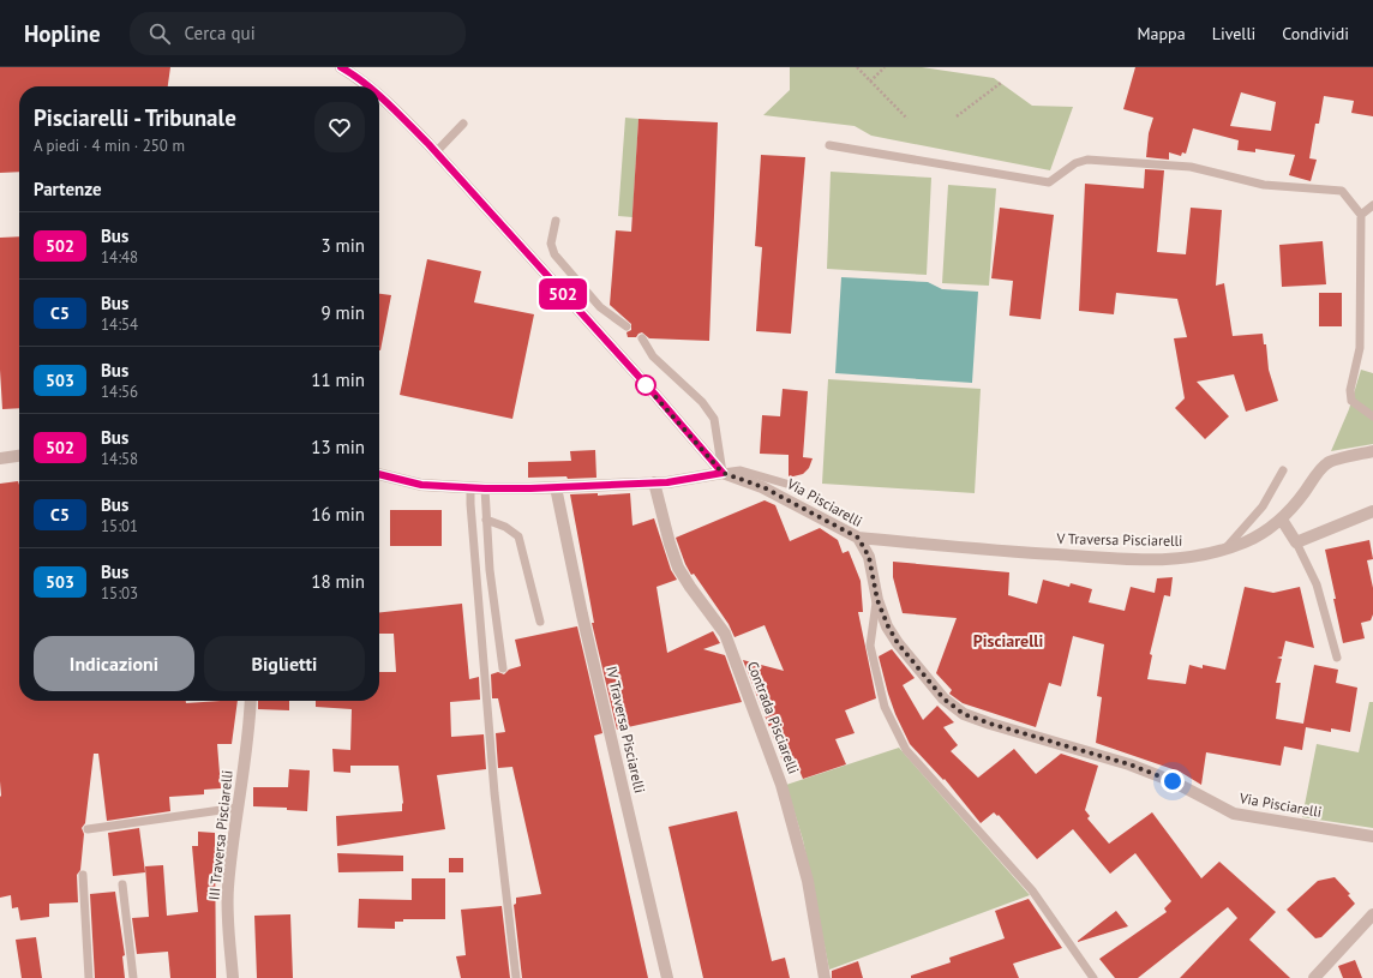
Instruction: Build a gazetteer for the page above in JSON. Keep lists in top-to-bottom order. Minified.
{"streets":{"street":["Via Pisciarelli","V Traversa Pisciarelli","Contrada Pisciarelli","IV Traversa Pisciarelli","III Traversa Pisciarelli"]},"crossings":[["Via Pisciarelli","V Traversa Pisciarelli"],["Via Pisciarelli","Contrada Pisciarelli"],["Via Pisciarelli","IV Traversa Pisciarelli"]],"districts":["Pisciarelli"],"lines":["bus line 502"],"page":{"header":"Hopline","search":"Cerca qui","nav":["Mappa","Livelli","Condividi"],"on_map":"502","heading":[["Pisciarelli - Tribunale","A piedi · 4 min · 250 m"],"Partenze"],"list":[{"mark":"502","name":"Bus","note":"14:48","value":"3 min"},{"mark":"C5","name":"Bus","note":"14:54","value":"9 min"},{"mark":"503","name":"Bus","note":"14:56","value":"11 min"},{"mark":"502","name":"Bus","note":"14:58","value":"13 min"},{"mark":"C5","name":"Bus","note":"15:01","value":"16 min"},{"mark":"503","name":"Bus","note":"15:03","value":"18 min"}],"buttons":["Indicazioni","Biglietti"]}}
